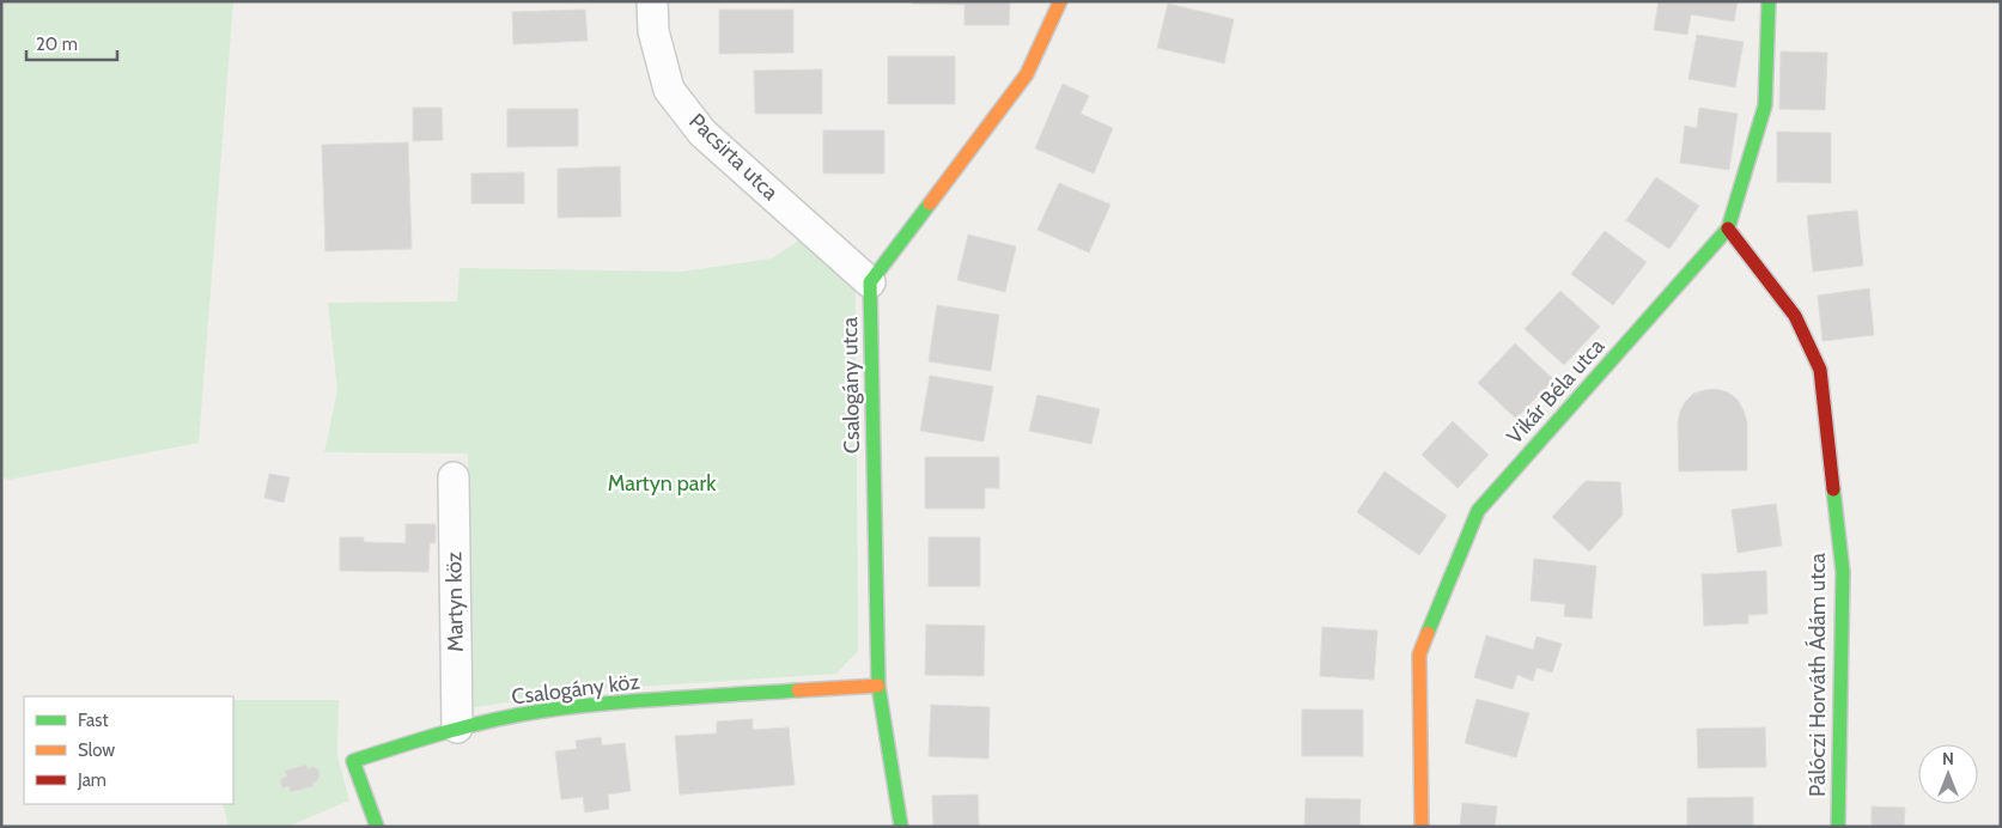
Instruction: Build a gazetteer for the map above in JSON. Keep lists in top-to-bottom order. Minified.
{"streets":{"street":["Pacsirta utca","Csalogány utca","Vikár Béla utca","Martyn köz","Pálóczi Horváth Ádám utca","Csalogány köz"]},"crossings":[["Pacsirta utca","Csalogány utca"],["Csalogány utca","Csalogány köz"],["Vikár Béla utca","Pálóczi Horváth Ádám utca"],["Martyn köz","Csalogány köz"]],"parks":["Martyn park"],"legend":["Fast","Slow","Jam"],"scale_bar":"20 m","north":"top"}
